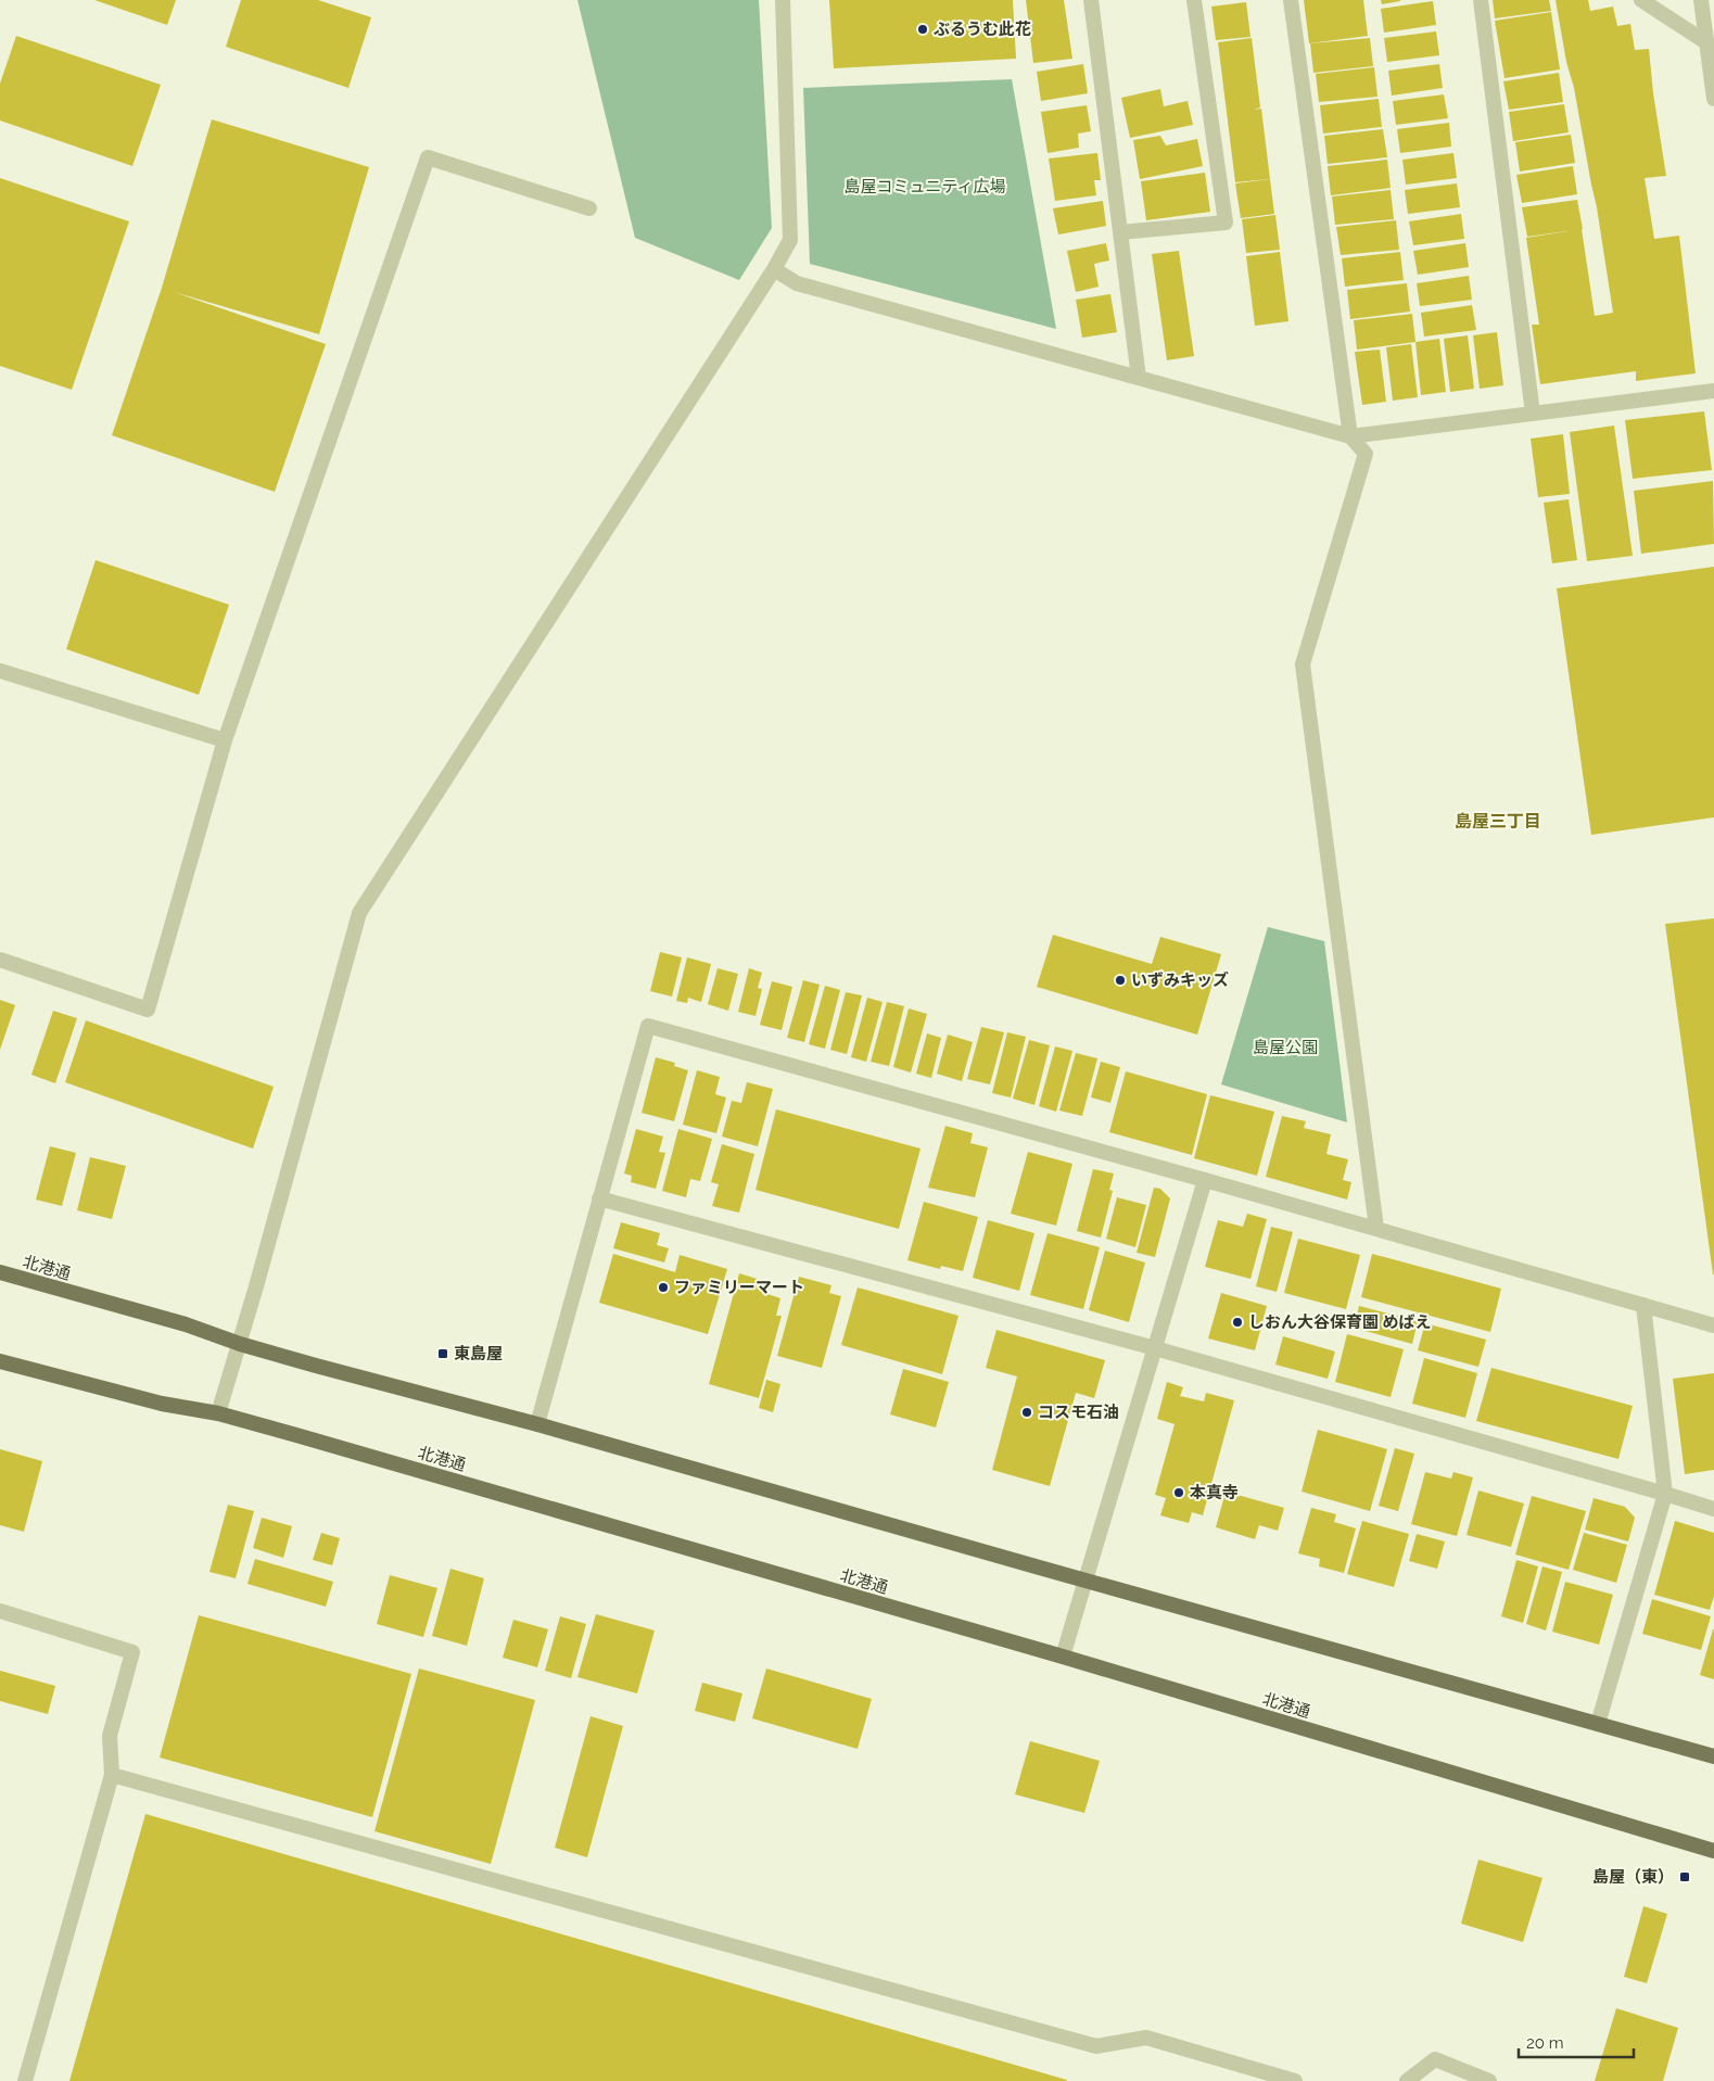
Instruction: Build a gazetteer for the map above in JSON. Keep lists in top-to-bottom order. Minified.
{"streets":{"main road":["北港通"]},"districts":["島屋三丁目"],"parks":["島屋コミュニティ広場","島屋公園"],"places":{"other":["ぶるうむ此花","いずみキッズ","ファミリーマート","しおん大谷保育園 めばえ","コスモ石油","本真寺"],"transit":["東島屋","島屋（東）"]},"scale_bar":"20 m"}
